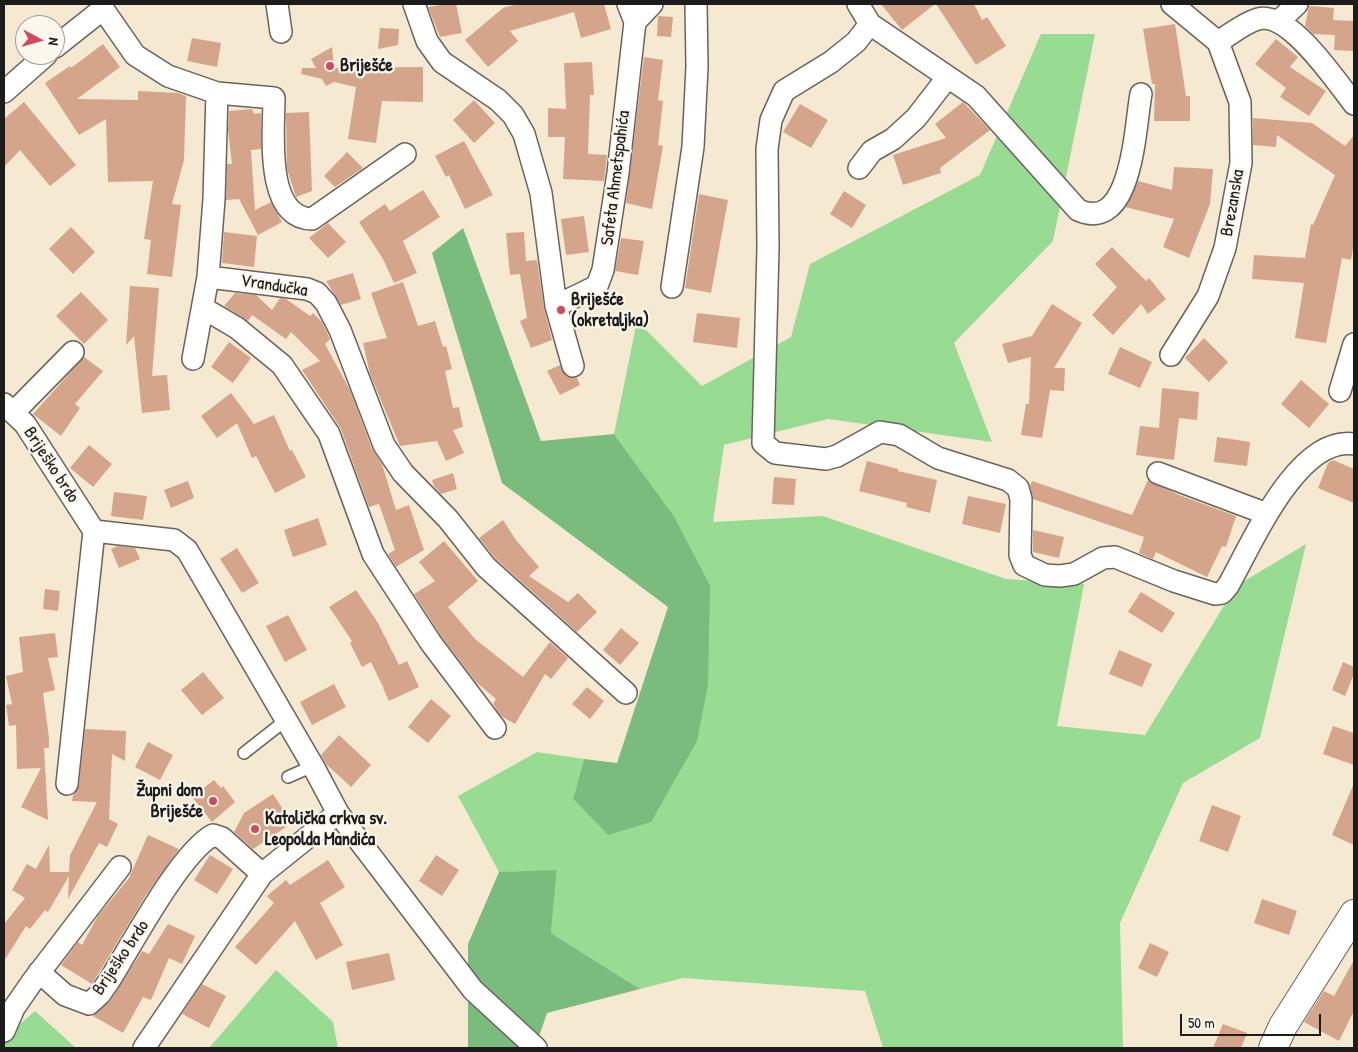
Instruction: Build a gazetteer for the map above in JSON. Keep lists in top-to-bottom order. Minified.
{"streets":{"street":["Safeta Ahmetspahića","Brezanska","Vrandučka","Briješko brdo"]},"places":["Briješće","Briješće (okretaljka)","Župni dom Briješće","Katolička crkva sv. Leopolda Mandića"],"scale_bar":"50 m","north":"right"}
